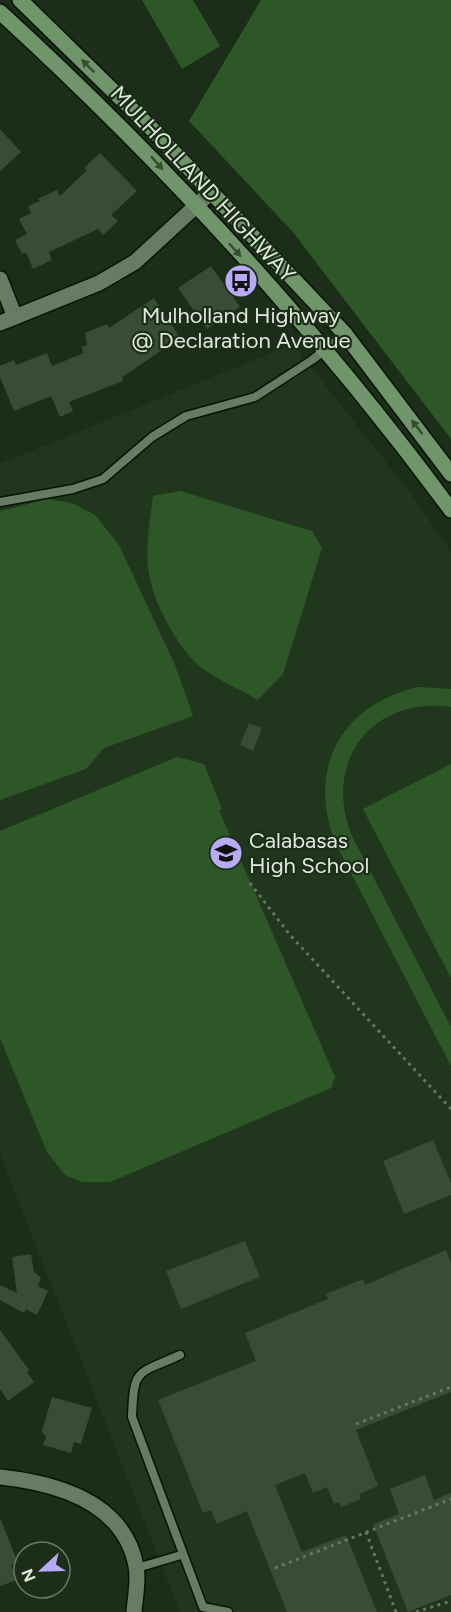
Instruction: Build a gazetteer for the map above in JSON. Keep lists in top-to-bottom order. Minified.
{"streets":{"main road":["MULHOLLAND HIGHWAY"]},"places":{"bus stop":["Mulholland Highway @ Declaration Avenue"],"school or university":["Calabasas High School"]},"north":"left"}
